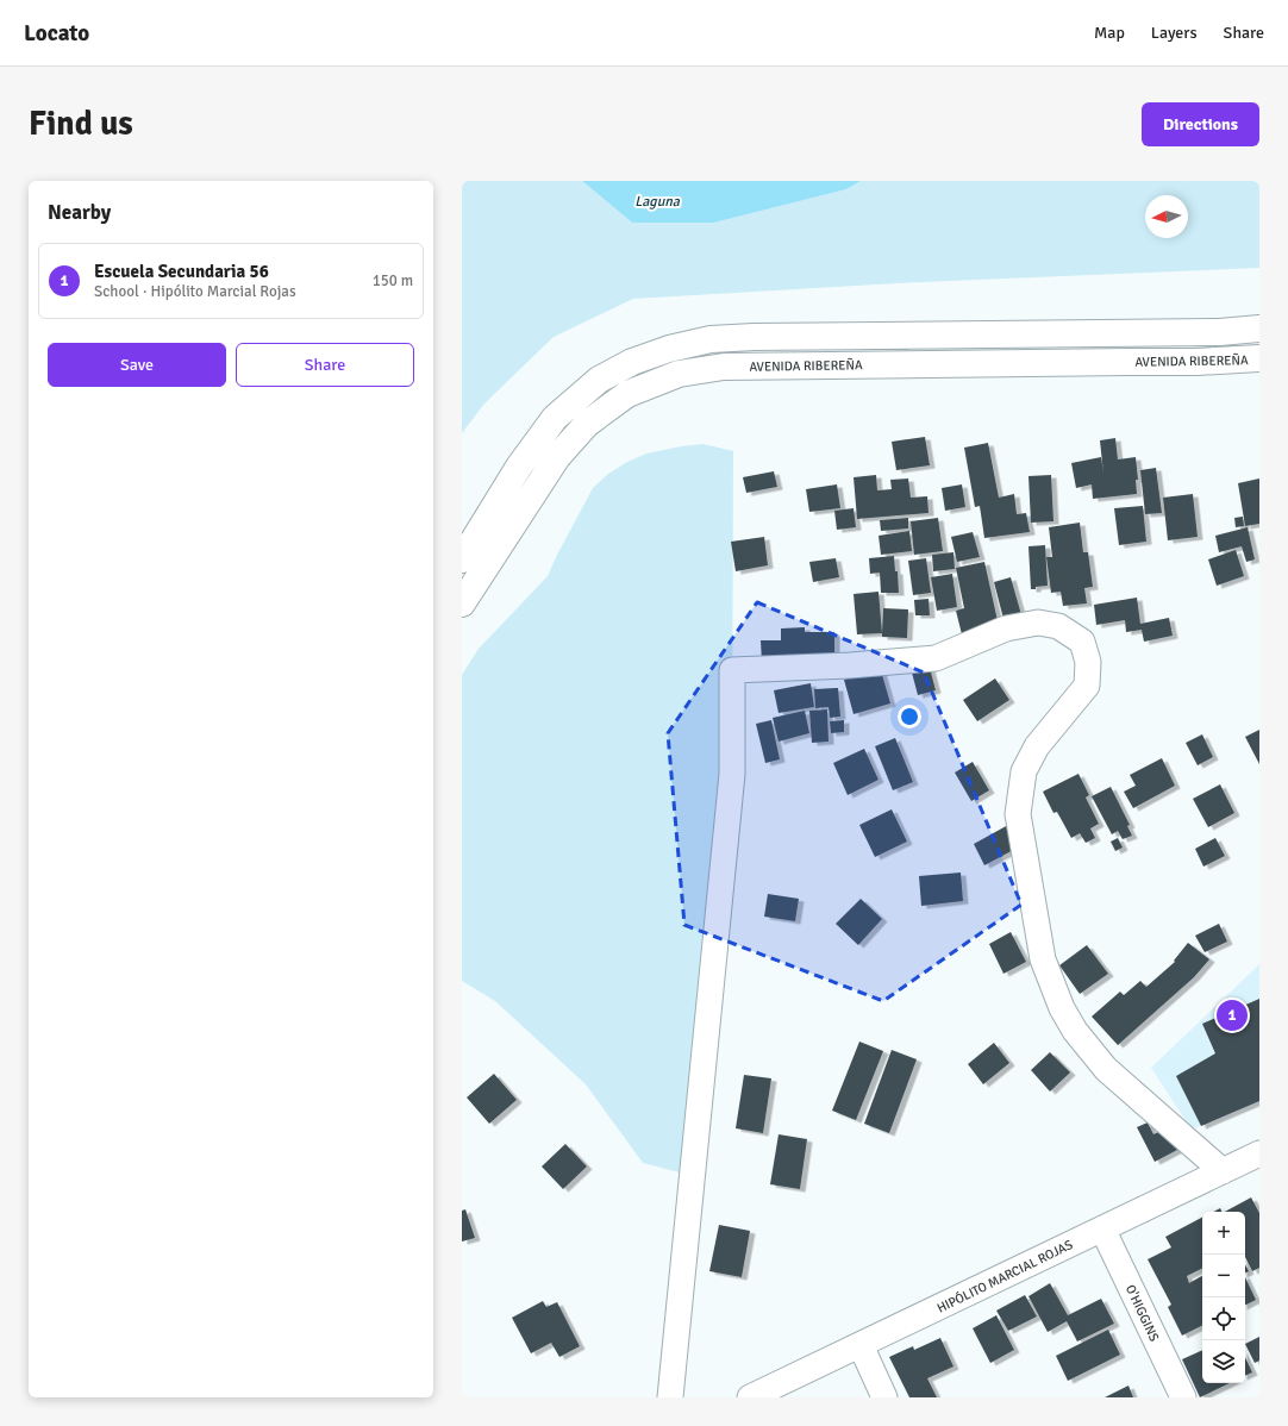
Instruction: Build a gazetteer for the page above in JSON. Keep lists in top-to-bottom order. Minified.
{"streets":{"main road":["AVENIDA RIBEREÑA"],"street":["HIPÓLITO MARCIAL ROJAS","O'HIGGINS"]},"crossings":[["HIPÓLITO MARCIAL ROJAS","O'HIGGINS"]],"water":["Laguna"],"north":"left","page":{"header":"Locato","nav":["Map","Layers","Share"],"buttons":["Directions",["Save","Share"]],"title":"Find us","heading":"Nearby","list":[{"mark":"1","name":"Escuela Secundaria 56","note":"School · Hipólito Marcial Rojas","value":"150 m"}],"pins":"1","map_buttons":["+","−"]}}
